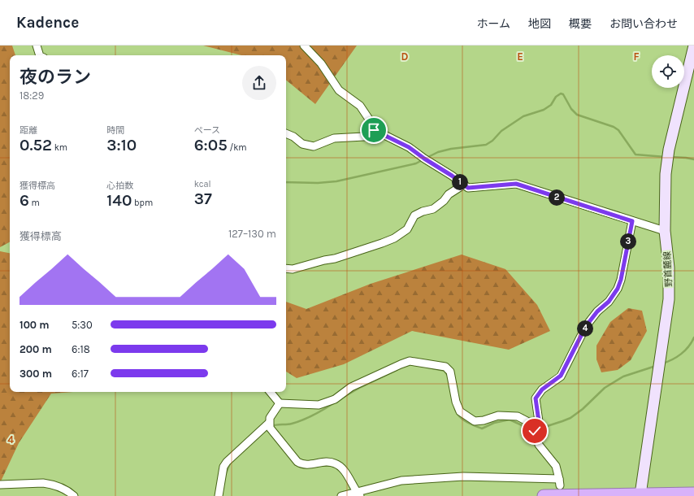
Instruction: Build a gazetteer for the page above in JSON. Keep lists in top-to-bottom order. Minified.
{"streets":{"main road":["野首麓線"]},"page":{"header":"Kadence","nav":["ホーム","地図","概要","お問い合わせ"],"heading":["夜のラン","18:29"],"stats":[["距離","0.52 km"],["時間","3:10"],["ペース","6:05 /km"],["獲得標高","6 m"],["心拍数","140 bpm"],["kcal","37"]],"pins":["1","2","3","4"],"chart":["獲得標高","127–130 m"],"list":[{"name":"100 m","note":"5:30"},{"name":"200 m","note":"6:18"},{"name":"300 m","note":"6:17"}]},"grid":{"columns":["D","E","F"],"rows":["4"]}}
